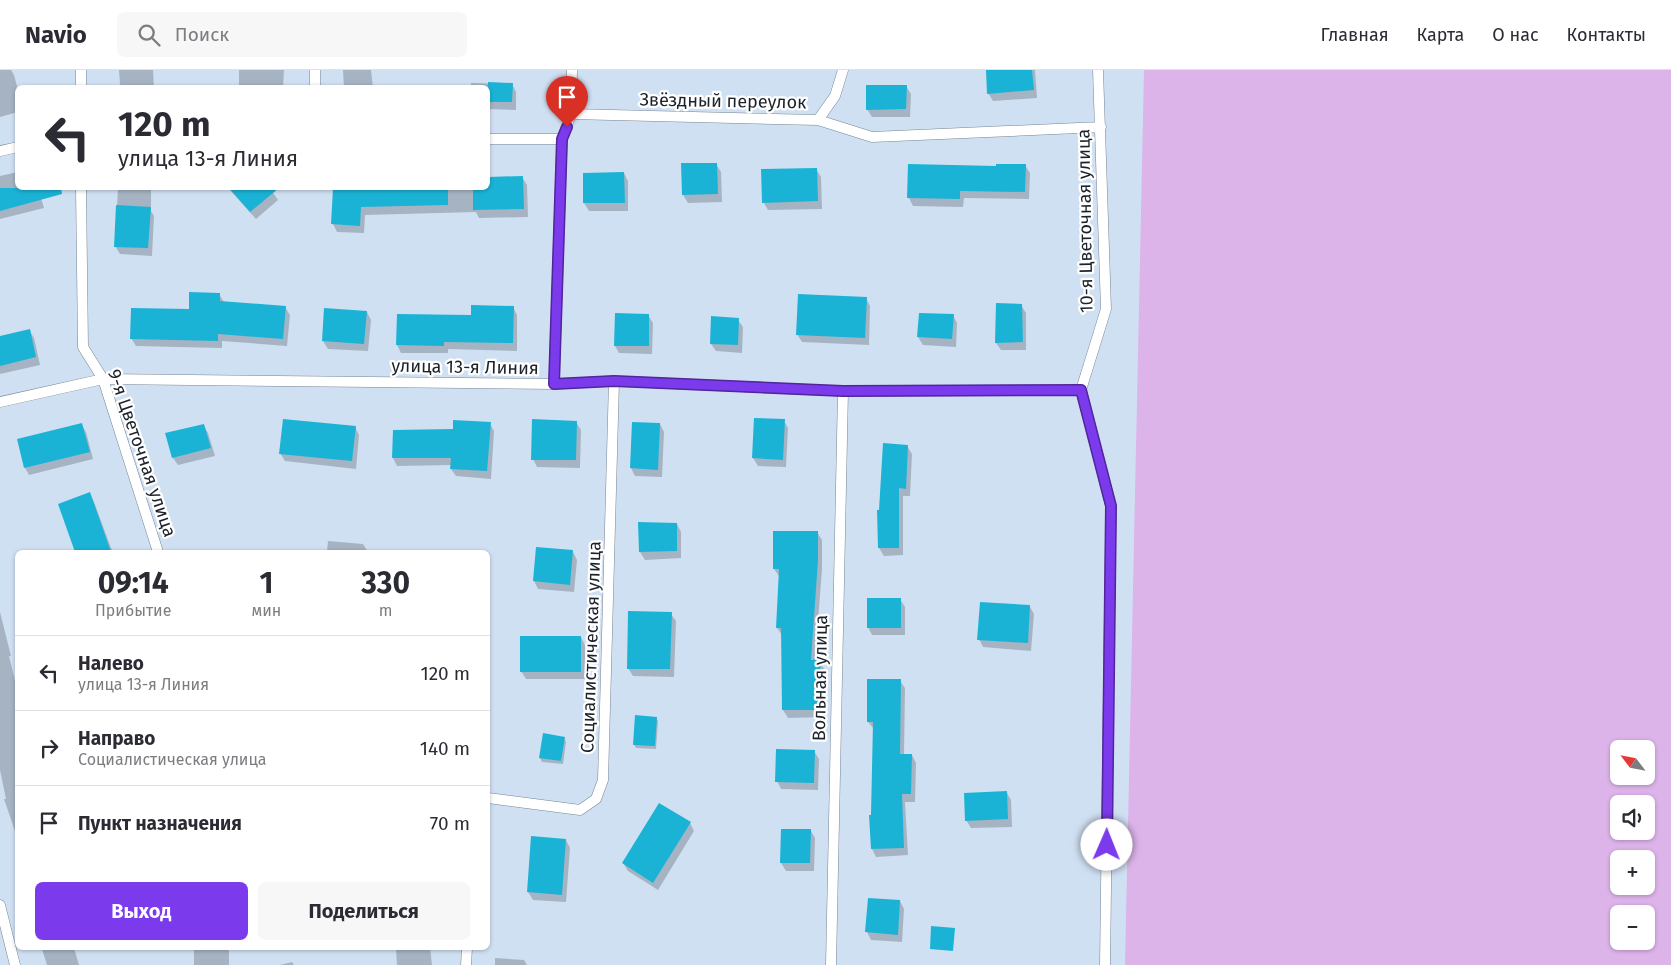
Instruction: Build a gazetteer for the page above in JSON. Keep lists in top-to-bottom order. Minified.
{"streets":{"lane":["Звёздный переулок","10-я Цветочная улица","улица 13-я Линия","9-я Цветочная улица","Социалистическая улица","Вольная улица"]},"crossings":[["10-я Цветочная улица","улица 13-я Линия"],["улица 13-я Линия","9-я Цветочная улица"],["улица 13-я Линия","Социалистическая улица"],["улица 13-я Линия","Вольная улица"]],"north":"top left","page":{"header":"Navio","search":"Поиск","nav":["Главная","Карта","О нас","Контакты"],"turn":["120 m","улица 13-я Линия"],"eta":["09:14","Прибытие","1","мин","330","m"],"list":[{"name":"Налево","note":"улица 13-я Линия","value":"120 m"},{"name":"Направо","note":"Социалистическая улица","value":"140 m"},{"name":"Пункт назначения","value":"70 m"}],"map_buttons":["+","−"],"buttons":["Выход","Поделиться"]}}
